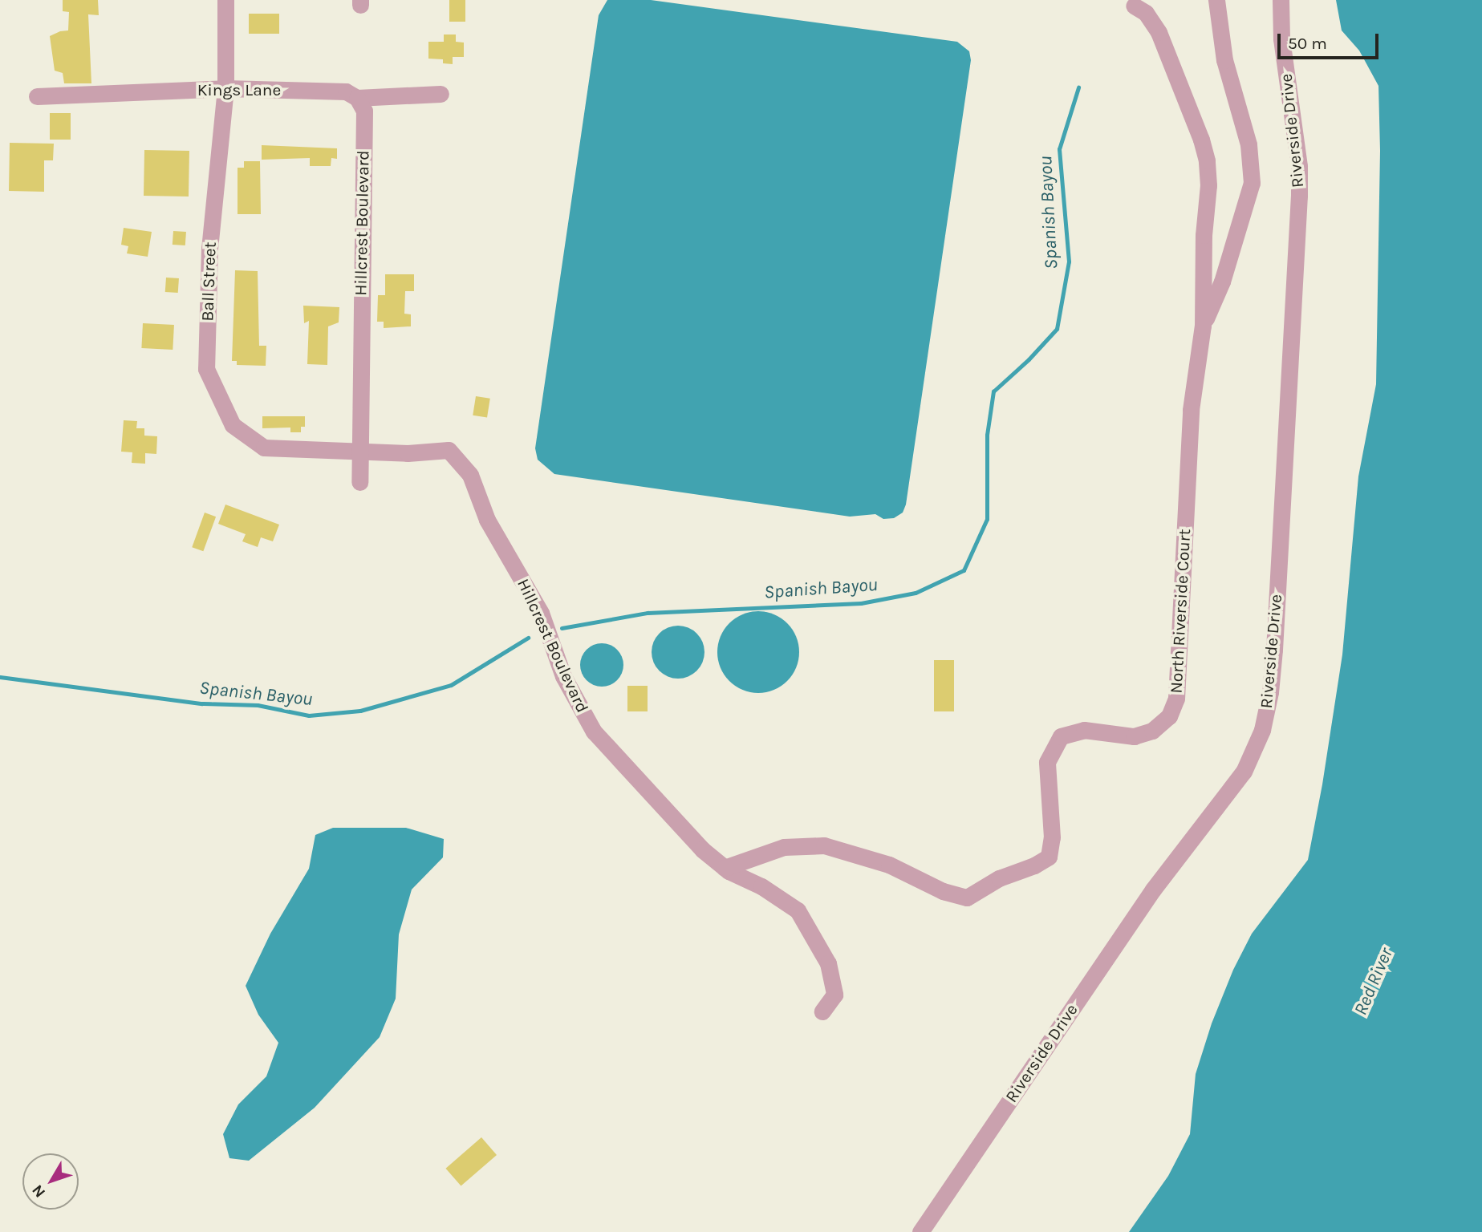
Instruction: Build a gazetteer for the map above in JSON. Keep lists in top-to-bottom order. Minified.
{"streets":{"street":["Kings Lane","Riverside Drive","Hillcrest Boulevard","Ball Street","North Riverside Court"]},"crossings":[["Kings Lane","Hillcrest Boulevard"],["Kings Lane","Ball Street"],["Hillcrest Boulevard","Ball Street"],["Hillcrest Boulevard","North Riverside Court"]],"water":["Spanish Bayou","Red River"],"scale_bar":"50 m","north":"bottom left"}
